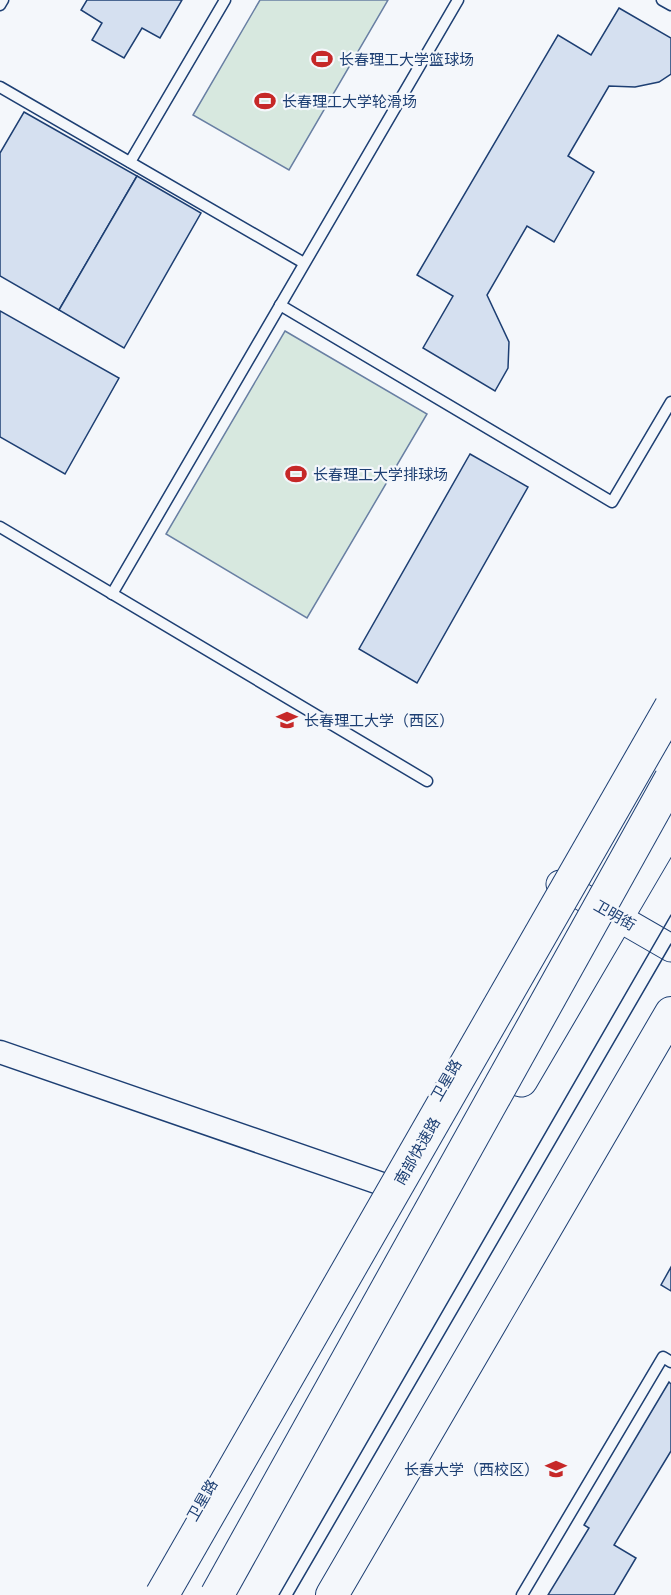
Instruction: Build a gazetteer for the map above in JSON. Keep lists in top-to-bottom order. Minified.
{"streets":{"main road":["卫星路","南部快速路"],"street":["卫明街"]},"crossings":[["卫明街","卫星路"]],"places":{"sports":["长春理工大学篮球场","长春理工大学轮滑场","长春理工大学排球场"],"school or university":["长春理工大学（西区）","长春大学（西校区）"]}}
